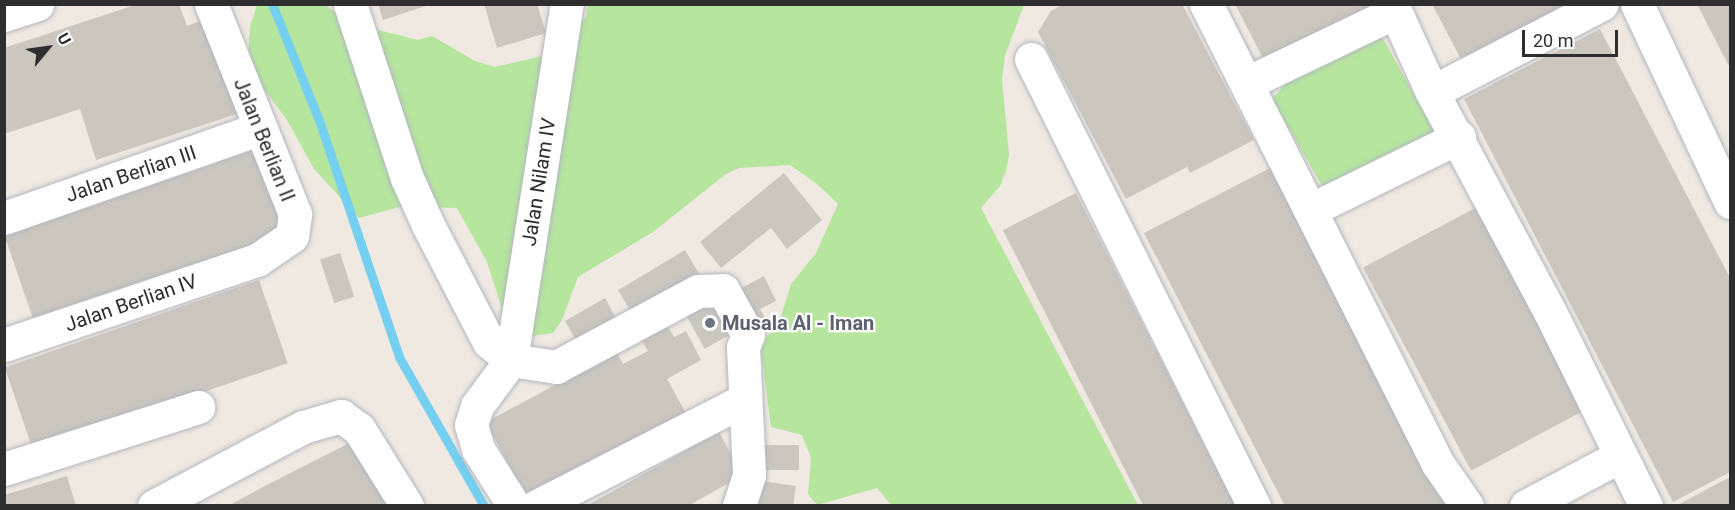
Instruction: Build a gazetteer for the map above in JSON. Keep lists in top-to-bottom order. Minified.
{"streets":{"street":["Jalan Berlian II","Jalan Berlian III","Jalan Nilam IV","Jalan Berlian IV"]},"crossings":[["Jalan Berlian II","Jalan Berlian III"],["Jalan Berlian II","Jalan Berlian IV"]],"places":["Musala Al - Iman"],"scale_bar":"20 m","north":"top right"}
